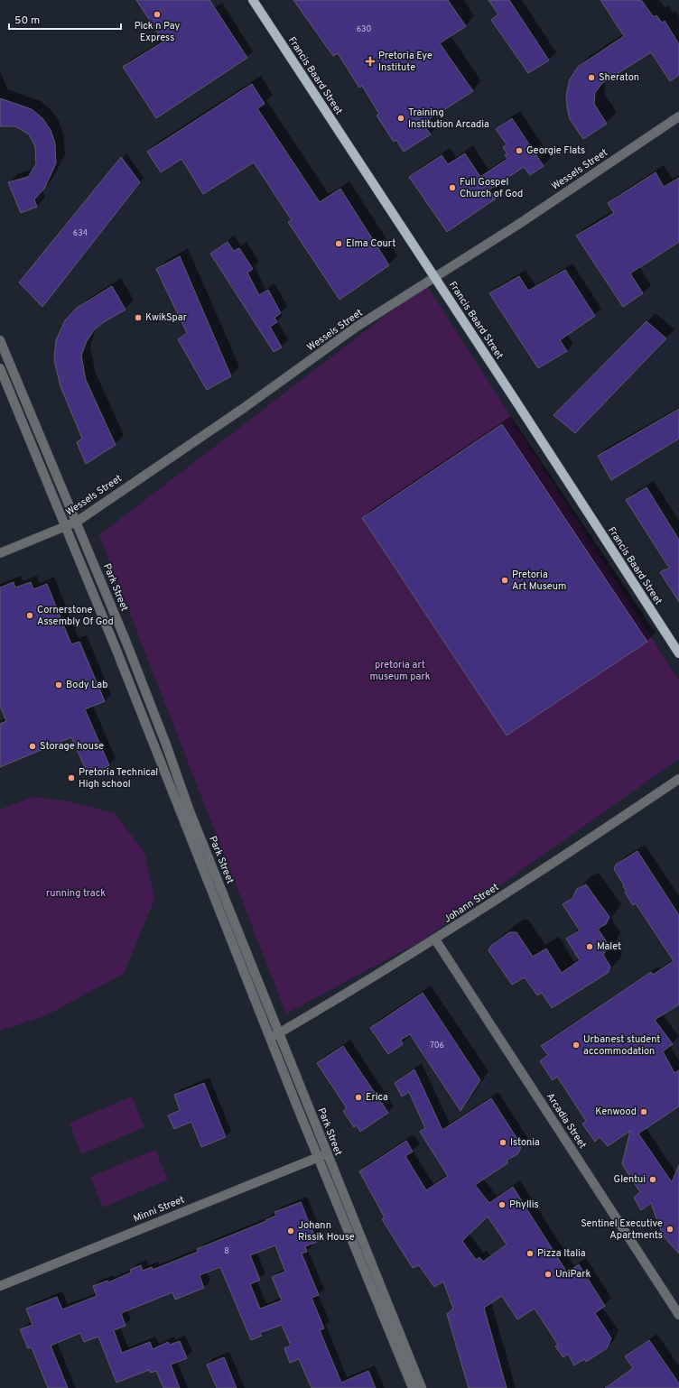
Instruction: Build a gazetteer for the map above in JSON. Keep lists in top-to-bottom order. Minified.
{"streets":{"main road":["Francis Baard Street"],"street":["Wessels Street","Park Street","Johann Street","Arcadia Street","Minni Street"]},"crossings":[["Francis Baard Street","Wessels Street"],["Wessels Street","Park Street"],["Park Street","Johann Street"],["Park Street","Minni Street"],["Johann Street","Arcadia Street"]],"parks":["pretoria art museum park","running track"],"places":{"other":["Pick n Pay Express","Sheraton","Training Institution Arcadia","Georgie Flats","Full Gospel Church of God","Elma Court","KwikSpar","Pretoria Art Museum","Cornerstone Assembly Of God","Body Lab","Storage house","Pretoria Technical High school","Malet","Urbanest student accommodation","Erica","Kenwood","Istonia","Glentui","Phyllis","Sentinel Executive Apartments","Johann Rissik House","Pizza Italia","UniPark"],"health":["Pretoria Eye Institute"]},"house_numbers":["630","634","706","8"],"scale_bar":"50 m"}
